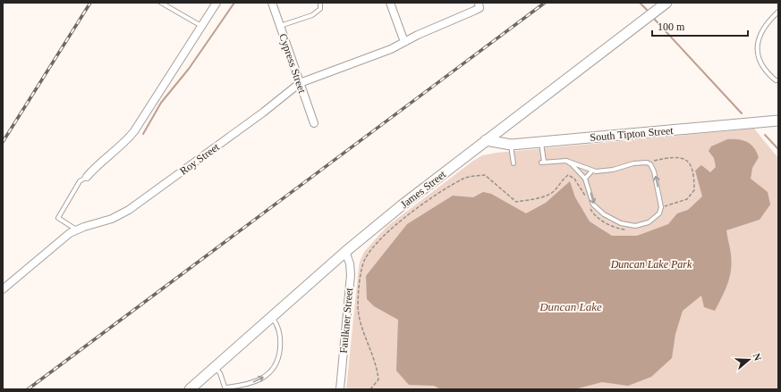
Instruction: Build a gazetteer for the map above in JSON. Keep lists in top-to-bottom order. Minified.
{"streets":{"street":["Cypress Street","South Tipton Street","Roy Street","James Street","Faulkner Street"]},"crossings":[["Cypress Street","Roy Street"],["South Tipton Street","James Street"],["James Street","Faulkner Street"]],"water":["Duncan Lake"],"parks":["Duncan Lake Park"],"scale_bar":"100 m","north":"right"}
